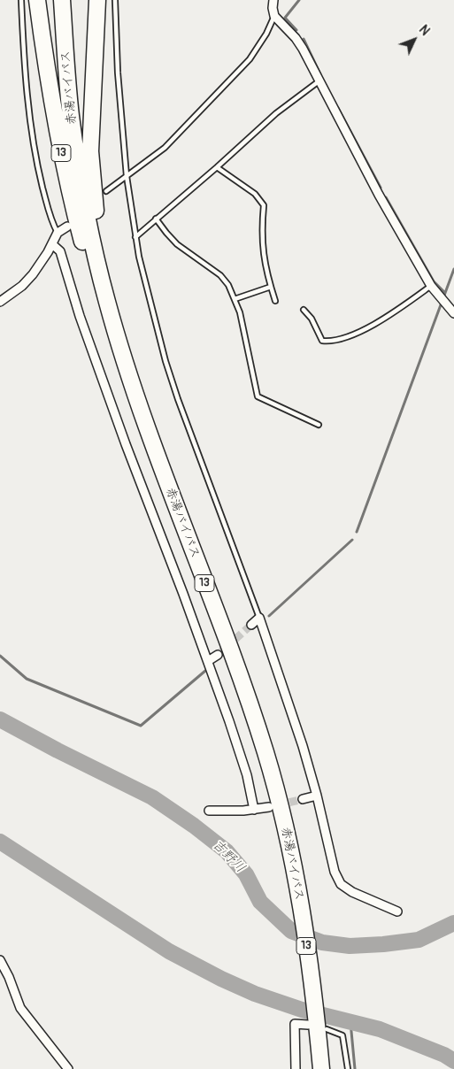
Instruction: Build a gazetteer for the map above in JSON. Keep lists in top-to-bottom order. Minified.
{"streets":{"highway":["赤湯バイパス","13"]},"crossings":[["赤湯バイパス","13"]],"water":["吉野川"],"north":"top right"}
